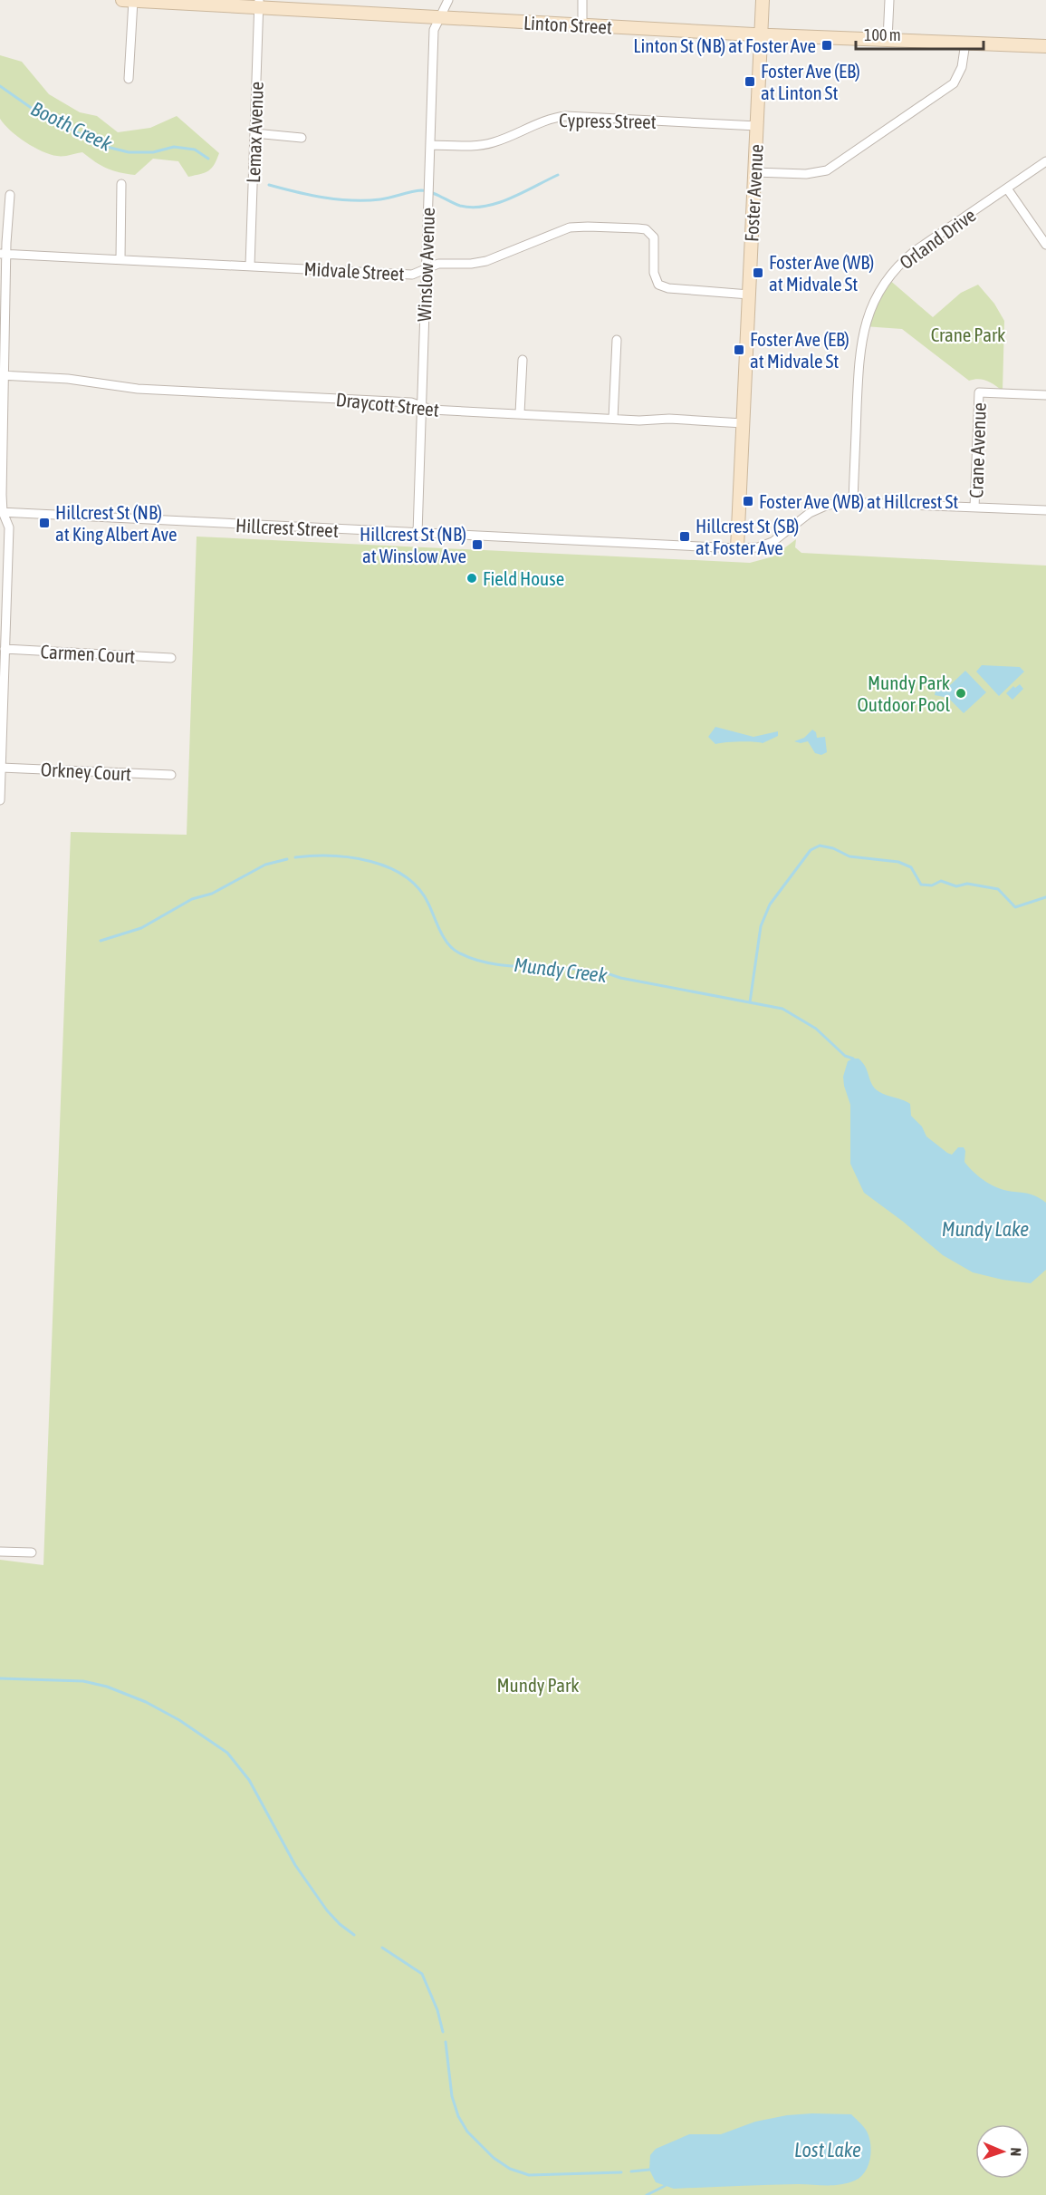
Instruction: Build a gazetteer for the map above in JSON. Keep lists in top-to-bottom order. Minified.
{"streets":{"street":["Linton Street","Cypress Street","Lemax Avenue","Foster Avenue","Orland Drive","Winslow Avenue","Midvale Street","Draycott Street","Crane Avenue","Hillcrest Street","Carmen Court","Orkney Court"]},"crossings":[["Linton Street","Lemax Avenue"],["Linton Street","Foster Avenue"],["Linton Street","Winslow Avenue"],["Cypress Street","Foster Avenue"],["Cypress Street","Winslow Avenue"],["Lemax Avenue","Midvale Street"],["Foster Avenue","Midvale Street"],["Foster Avenue","Draycott Street"],["Foster Avenue","Hillcrest Street"],["Orland Drive","Hillcrest Street"],["Winslow Avenue","Midvale Street"],["Winslow Avenue","Draycott Street"],["Winslow Avenue","Hillcrest Street"],["Crane Avenue","Hillcrest Street"]],"water":["Booth Creek","Mundy Creek","Mundy Lake","Lost Lake"],"parks":["Crane Park","Mundy Park"],"places":{"transit":["Linton St (NB) at Foster Ave","Foster Ave (EB) at Linton St","Foster Ave (WB) at Midvale St","Foster Ave (EB) at Midvale St","Foster Ave (WB) at Hillcrest St","Hillcrest St (NB) at King Albert Ave","Hillcrest St (SB) at Foster Ave","Hillcrest St (NB) at Winslow Ave"],"other":["Field House","Mundy Park Outdoor Pool"]},"scale_bar":"100 m","north":"right"}
